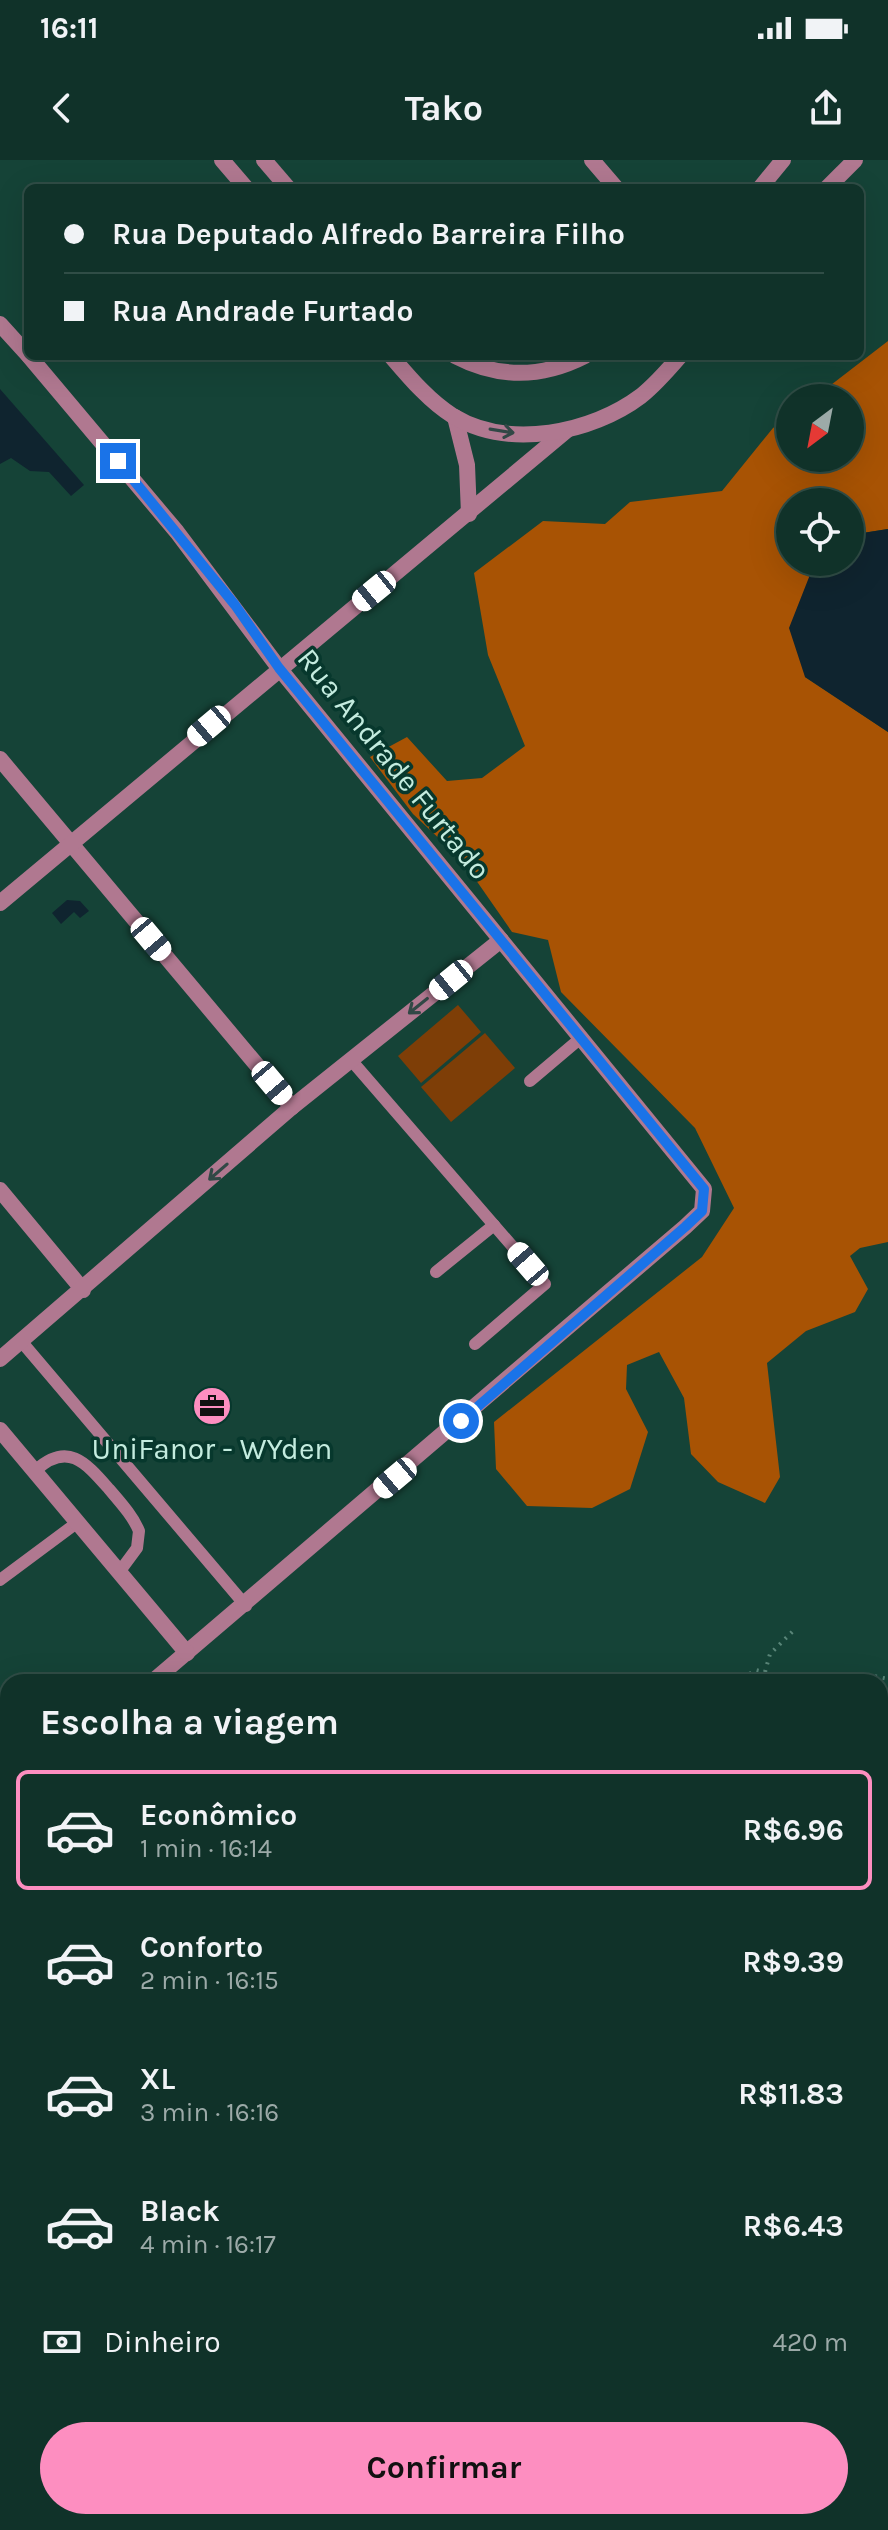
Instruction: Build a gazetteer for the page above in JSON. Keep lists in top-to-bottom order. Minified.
{"streets":{"street":["Rua Andrade Furtado"]},"places":{"office":["UniFanor - WYden"]},"north":"bottom left","page":{"status":"16:11","header":"Tako","banner":["Rua Deputado Alfredo Barreira Filho","Rua Andrade Furtado"],"heading":"Escolha a viagem","list":[{"name":"Econômico","note":"1 min · 16:14","value":"R$6.96"},{"name":"Conforto","note":"2 min · 16:15","value":"R$9.39"},{"name":"XL","note":"3 min · 16:16","value":"R$11.83"},{"name":"Black","note":"4 min · 16:17","value":"R$6.43"}],"pay":["Dinheiro","420 m"],"buttons":"Confirmar"}}
